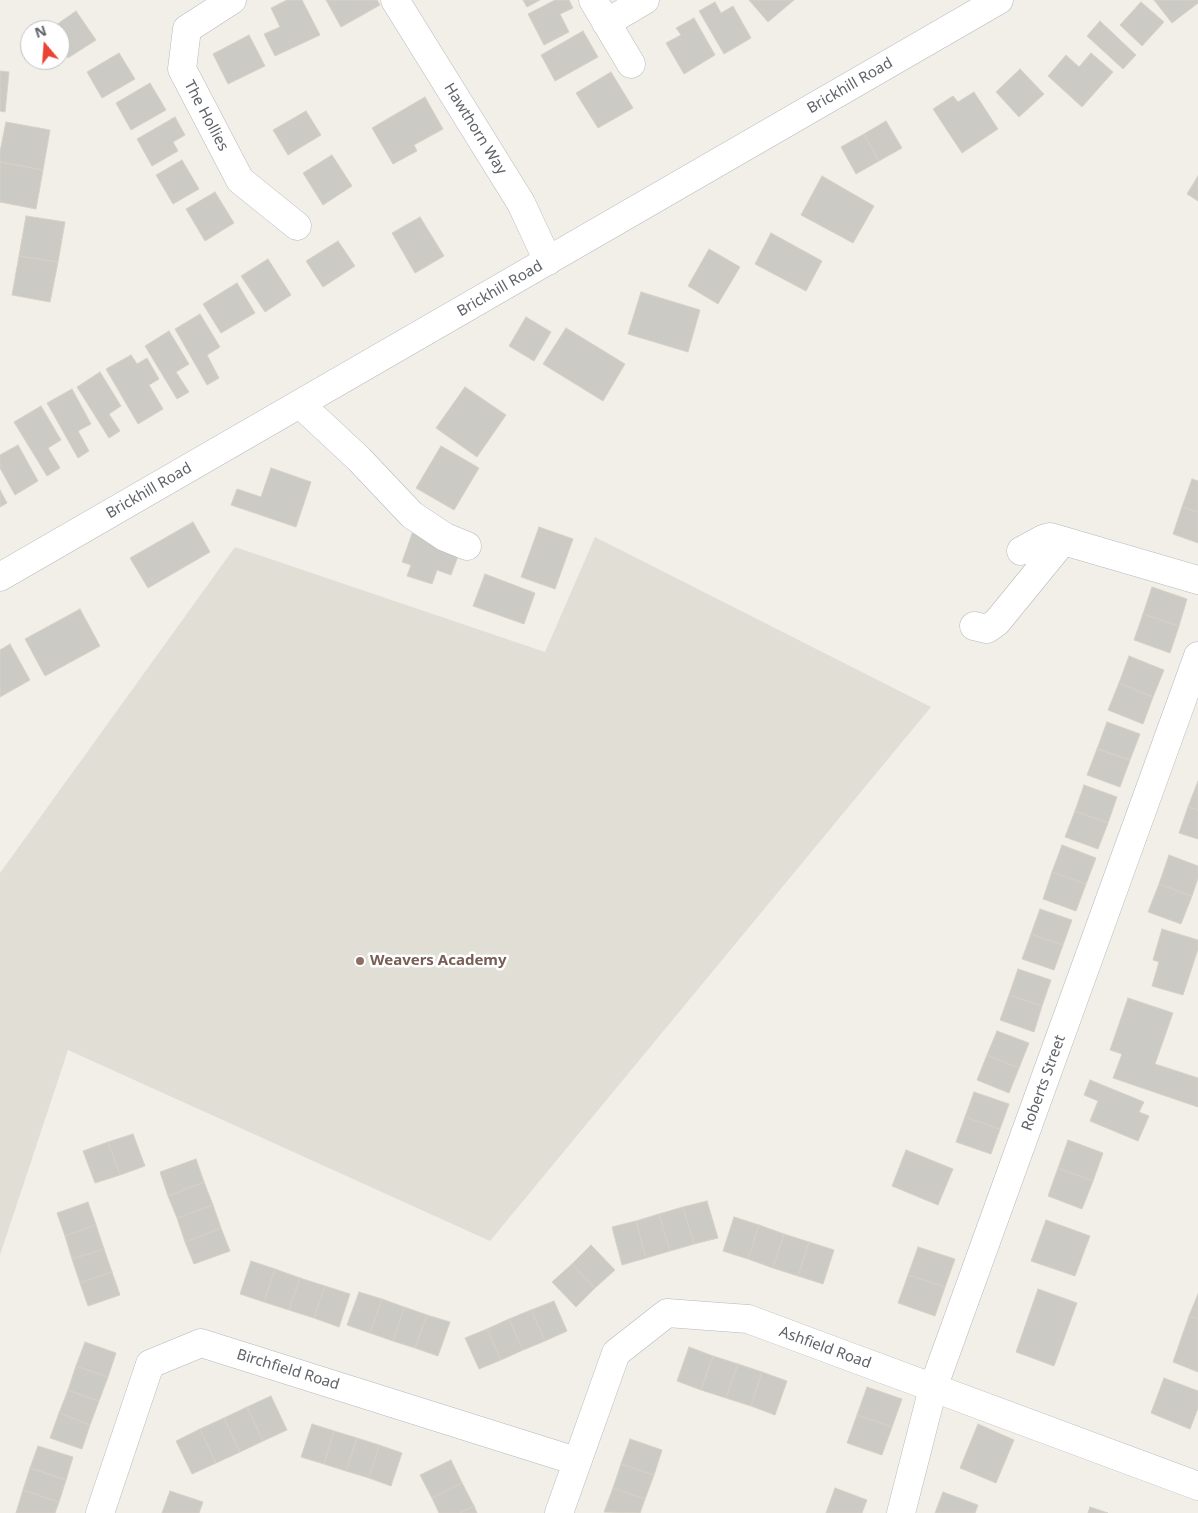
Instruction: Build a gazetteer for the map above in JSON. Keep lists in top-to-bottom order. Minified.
{"streets":{"street":["Brickhill Road","The Hollies","Hawthorn Way","Roberts Street","Ashfield Road","Birchfield Road"]},"crossings":[["Brickhill Road","Hawthorn Way"],["Roberts Street","Ashfield Road"],["Ashfield Road","Birchfield Road"]],"places":["Weavers Academy"],"north":"top"}
